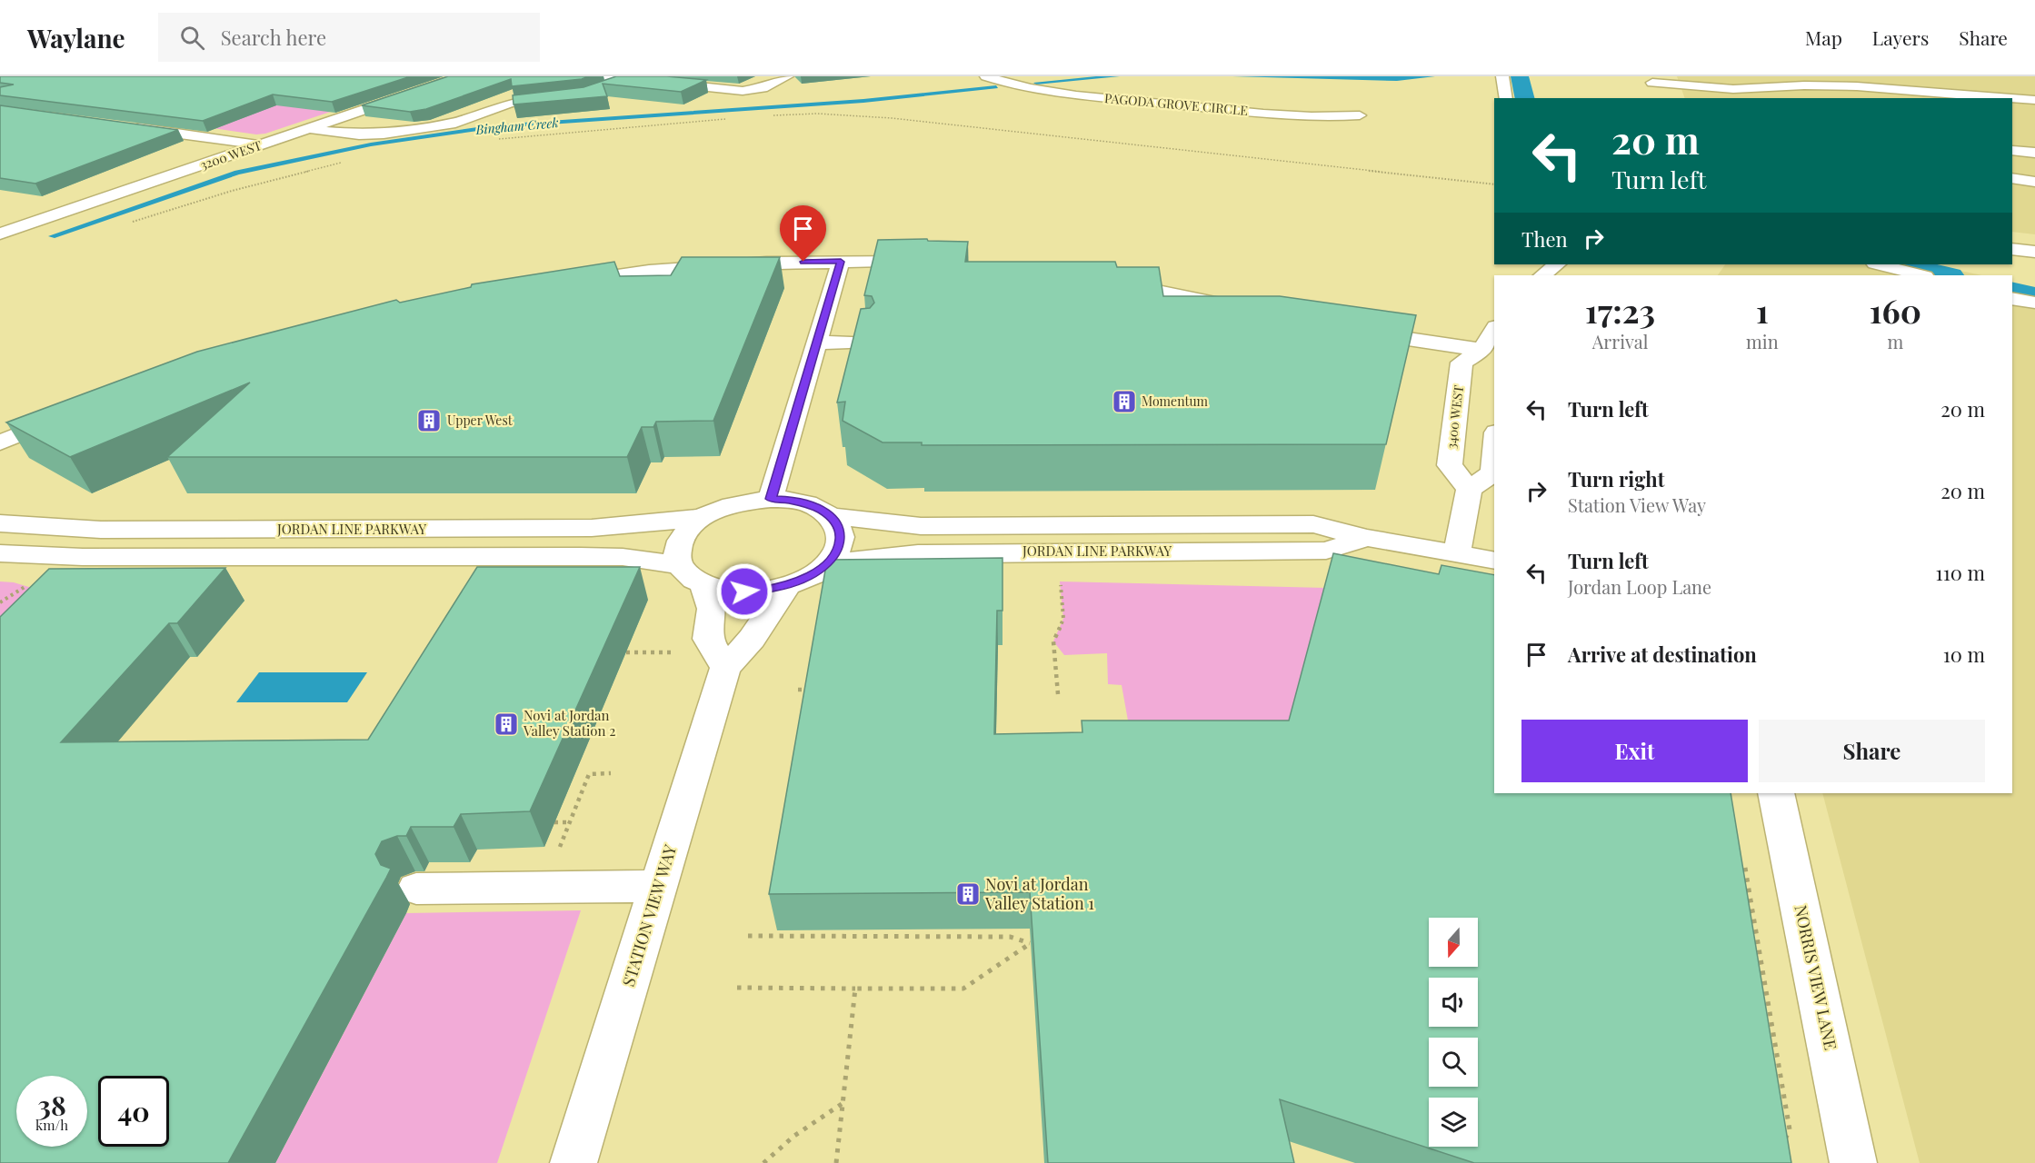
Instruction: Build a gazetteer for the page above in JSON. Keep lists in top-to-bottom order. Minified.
{"streets":{"street":["PAGODA GROVE CIRCLE","3200 WEST","3400 WEST","JORDAN LINE PARKWAY","STATION VIEW WAY","NORRIS VIEW LANE"]},"crossings":[["JORDAN LINE PARKWAY","STATION VIEW WAY"]],"water":["Bingham Creek"],"places":{"building":["Momentum","Upper West","Novi at Jordan Valley Station 2","Novi at Jordan Valley Station 1"]},"north":"bottom","page":{"header":"Waylane","search":"Search here","nav":["Map","Layers","Share"],"turn":["20 m","Turn left"],"then":"Then","eta":["17:23","Arrival","1","min","160","m"],"list":[{"name":"Turn left","value":"20 m"},{"name":"Turn right","note":"Station View Way","value":"20 m"},{"name":"Turn left","note":"Jordan Loop Lane","value":"110 m"},{"name":"Arrive at destination","value":"10 m"}],"buttons":["Exit","Share"],"speed":"38 km/h","limit":"40"}}
